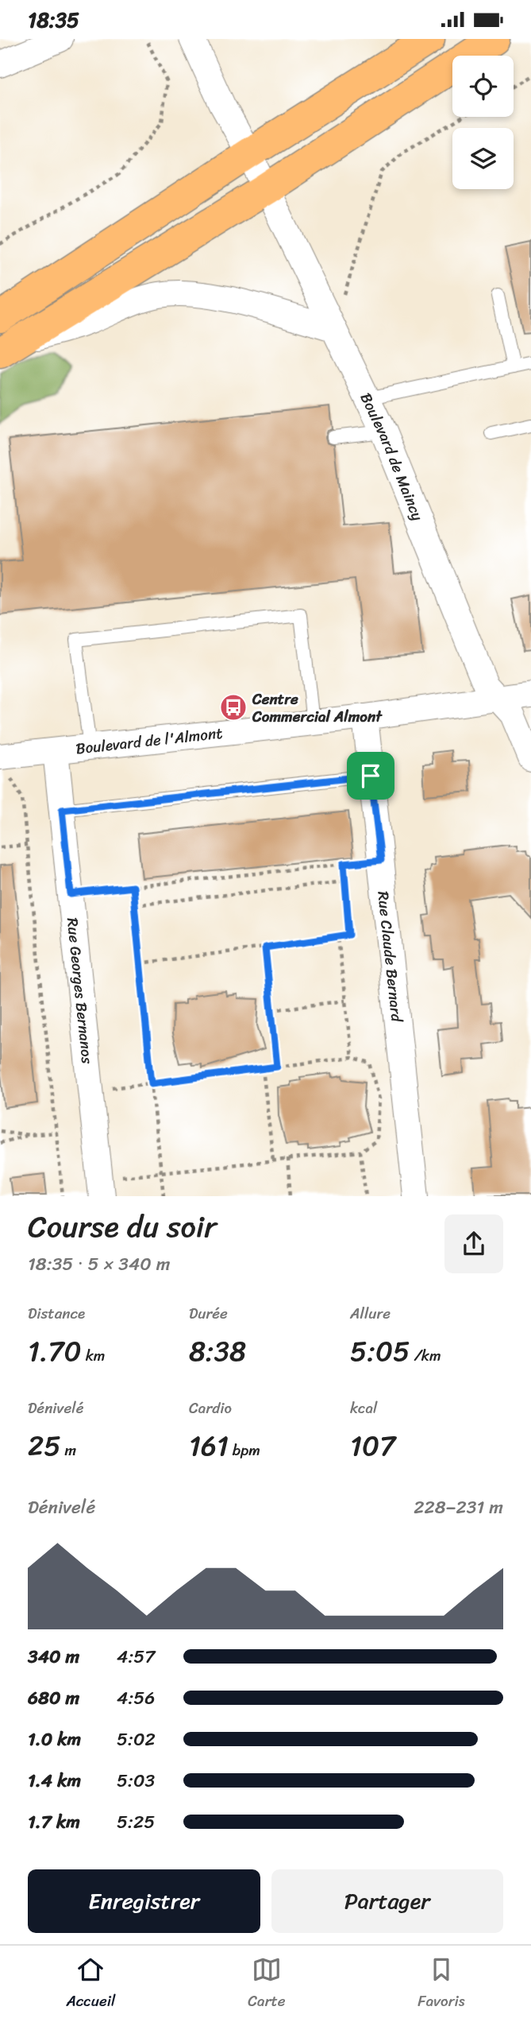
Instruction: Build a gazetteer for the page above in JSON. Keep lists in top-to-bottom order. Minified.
{"streets":{"street":["Boulevard de Maincy","Boulevard de l'Almont","Rue Claude Bernard","Rue Georges Bernanos"]},"crossings":[["Boulevard de Maincy","Boulevard de l'Almont"],["Boulevard de l'Almont","Rue Claude Bernard"],["Boulevard de l'Almont","Rue Georges Bernanos"]],"places":{"bus stop":["Centre Commercial Almont"]},"page":{"status":"18:35","heading":["Course du soir","18:35 · 5 × 340 m"],"stats":[["Distance","1.70 km"],["Durée","8:38"],["Allure","5:05 /km"],["Dénivelé","25 m"],["Cardio","161 bpm"],["kcal","107"]],"chart":["Dénivelé","228–231 m"],"list":[{"name":"340 m","note":"4:57"},{"name":"680 m","note":"4:56"},{"name":"1.0 km","note":"5:02"},{"name":"1.4 km","note":"5:03"},{"name":"1.7 km","note":"5:25"}],"buttons":["Enregistrer","Partager"],"tabs":["Accueil","Carte","Favoris"]}}
